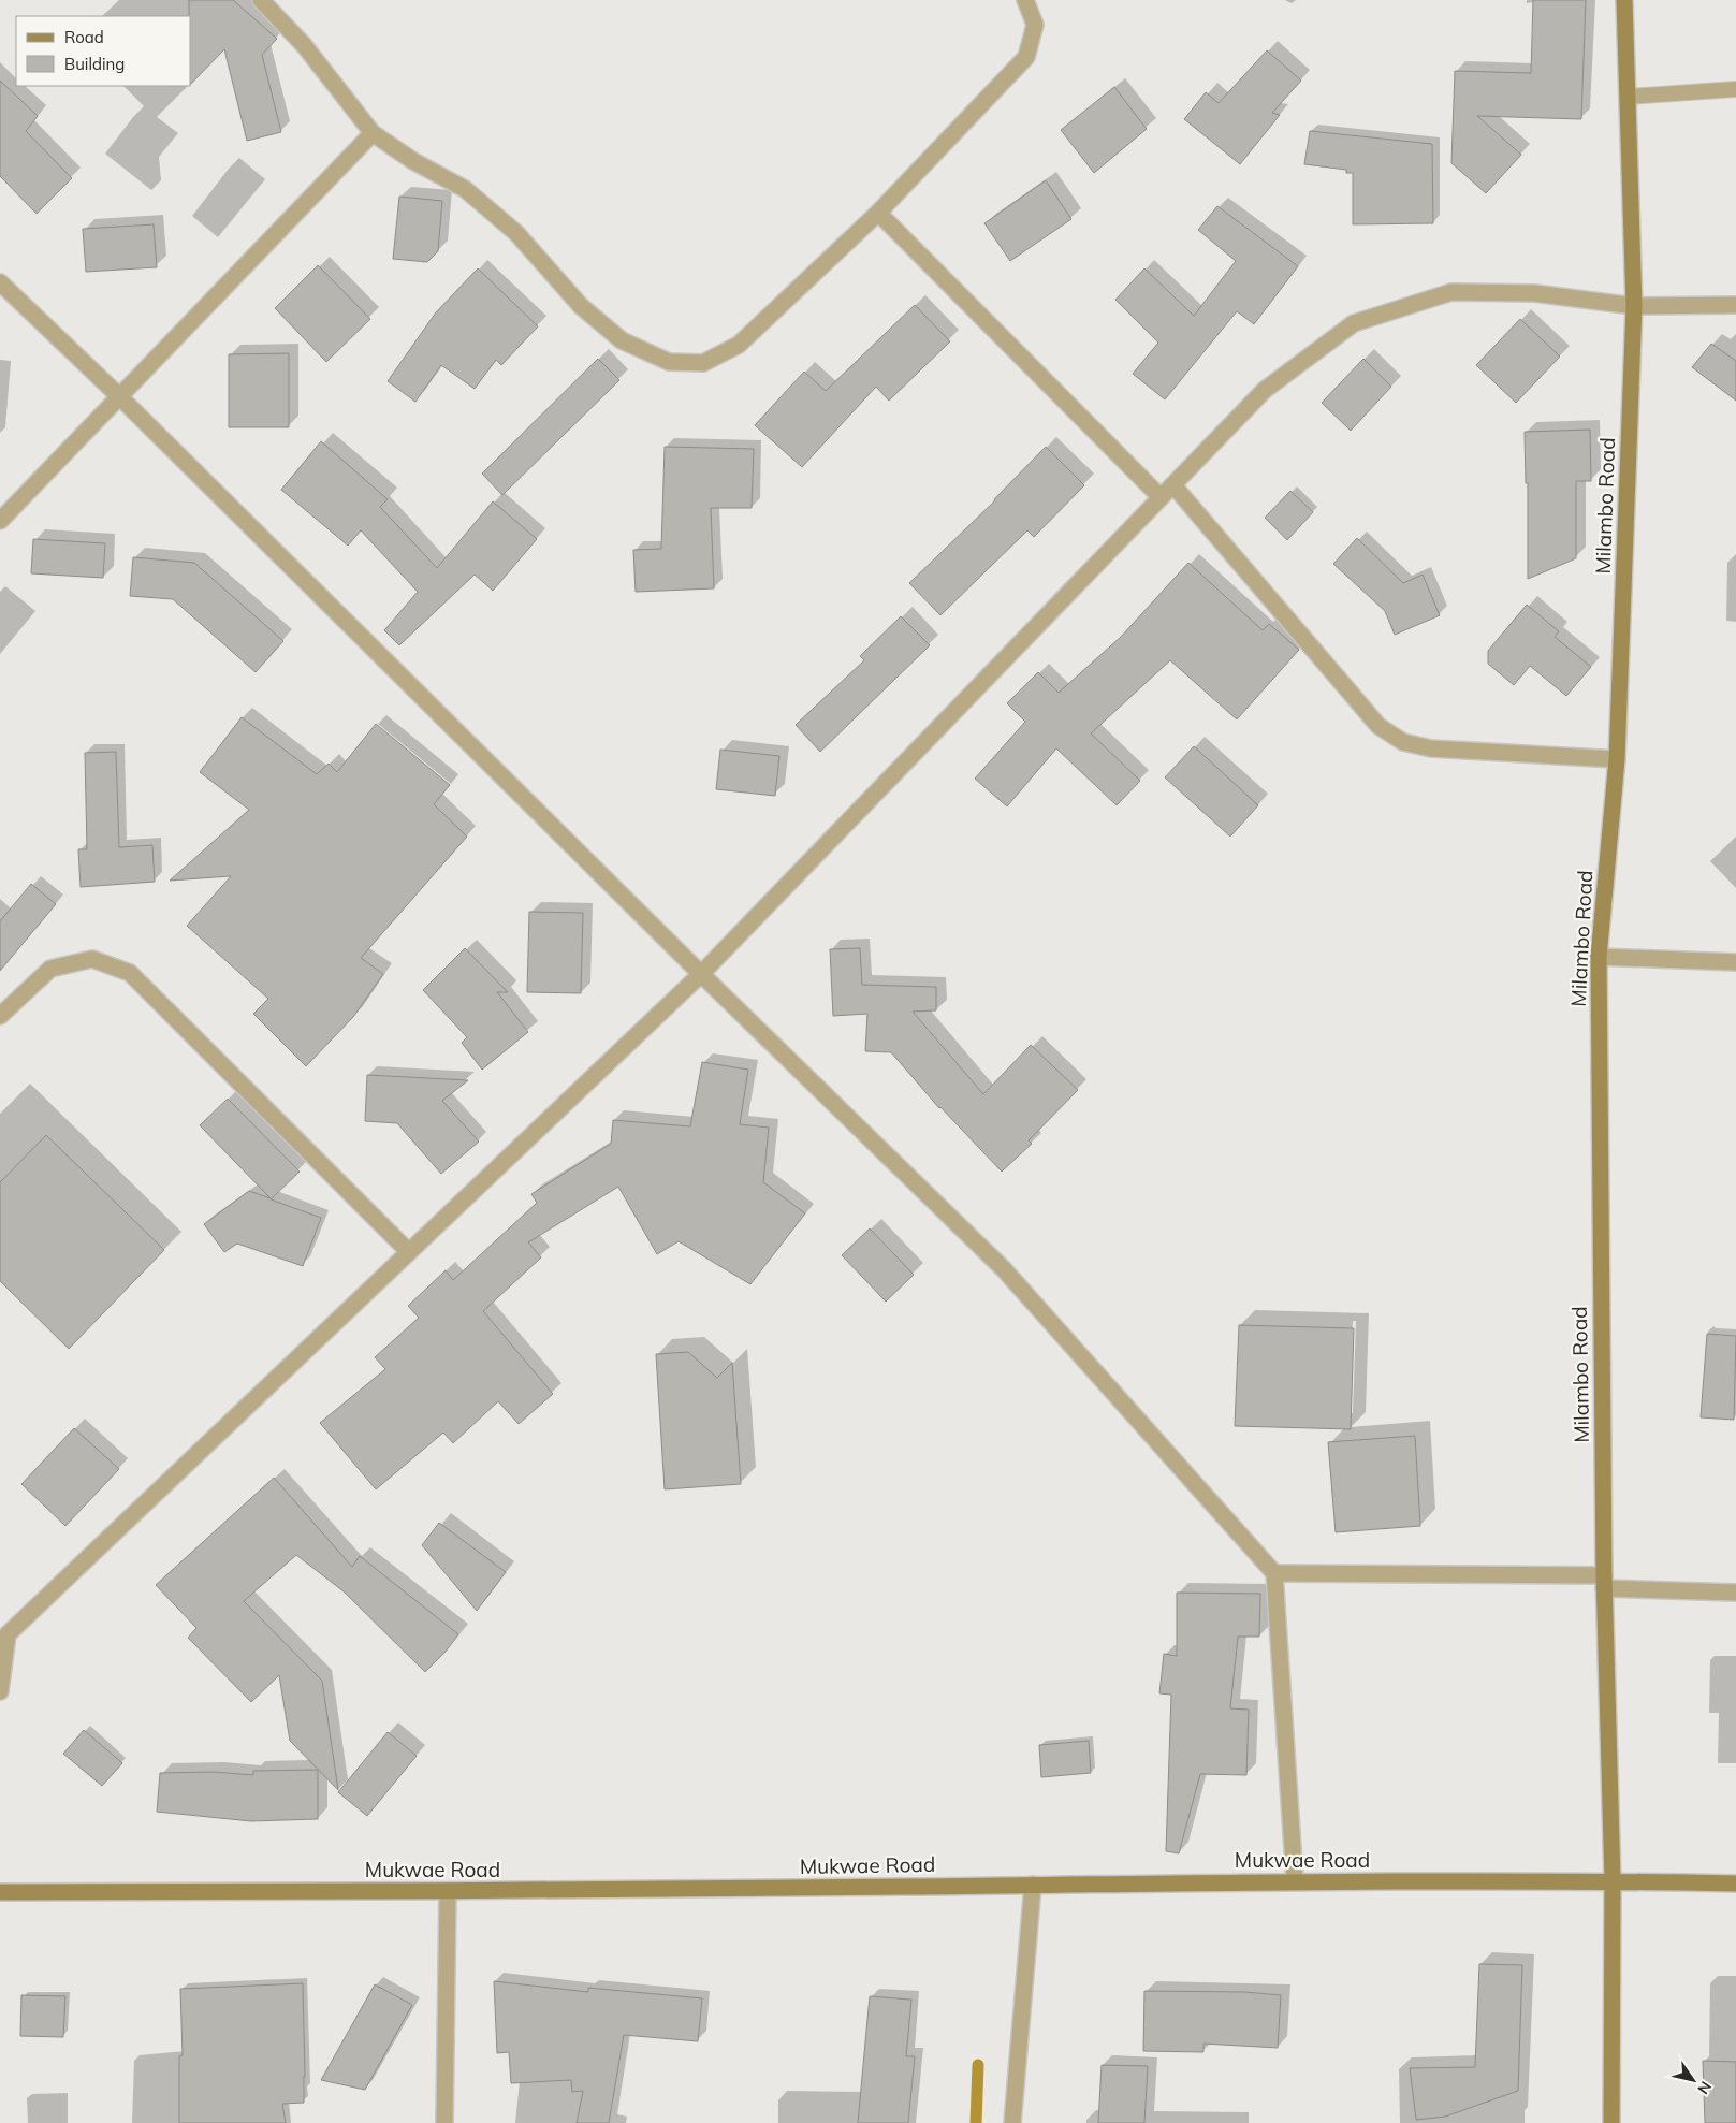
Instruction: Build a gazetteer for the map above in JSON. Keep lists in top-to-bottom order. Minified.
{"streets":{"street":["Milambo Road","Mukwae Road"]},"crossings":[["Milambo Road","Mukwae Road"]],"legend":["Road","Building"],"north":"bottom right"}
